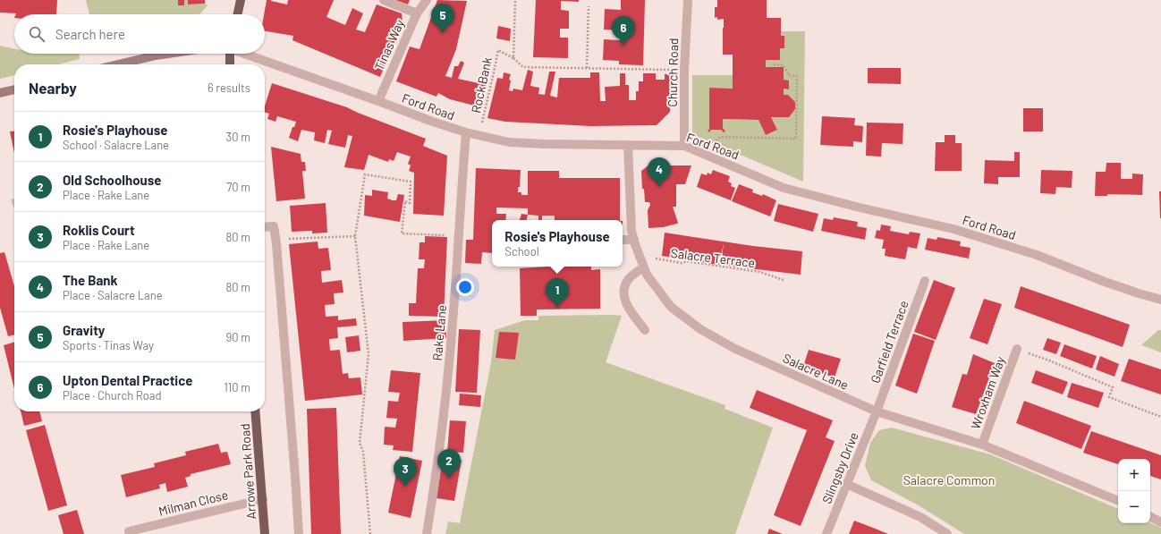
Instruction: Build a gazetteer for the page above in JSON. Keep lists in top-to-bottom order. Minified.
{"streets":{"main road":["Arrowe Park Road"],"street":["Tinas Way","Church Road","Ford Road","Rake Lane","Garfield Terrace","Salacre Lane","Wroxham Way","Slingsby Drive","Milman Close"],"path":["Rock Bank","Salacre Terrace"]},"crossings":[["Tinas Way","Ford Road"],["Church Road","Ford Road"],["Rock Bank","Ford Road"],["Ford Road","Rake Lane"],["Ford Road","Salacre Lane"],["Salacre Terrace","Salacre Lane"],["Garfield Terrace","Salacre Lane"],["Garfield Terrace","Slingsby Drive"],["Salacre Lane","Wroxham Way"],["Salacre Lane","Slingsby Drive"],["Arrowe Park Road","Milman Close"]],"parks":["Salacre Common"],"page":{"pins":["5","6","4","1","2","3"],"search":"Search here","heading":["Nearby","6 results"],"list":[{"mark":"1","name":"Rosie's Playhouse","note":"School · Salacre Lane","value":"30 m"},{"mark":"2","name":"Old Schoolhouse","note":"Place · Rake Lane","value":"70 m"},{"mark":"3","name":"Roklis Court","note":"Place · Rake Lane","value":"80 m"},{"mark":"4","name":"The Bank","note":"Place · Salacre Lane","value":"80 m"},{"mark":"5","name":"Gravity","note":"Sports · Tinas Way","value":"90 m"},{"mark":"6","name":"Upton Dental Practice","note":"Place · Church Road","value":"110 m"}],"popup":["Rosie's Playhouse","School"],"map_buttons":["+","−"]}}
